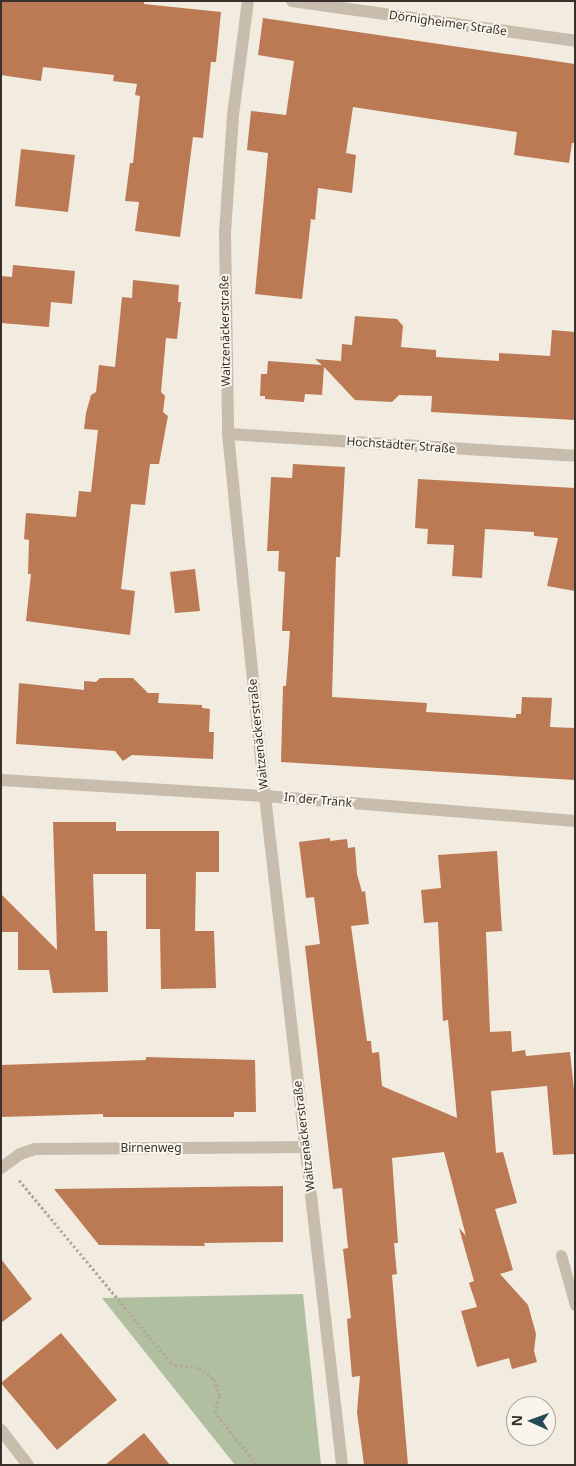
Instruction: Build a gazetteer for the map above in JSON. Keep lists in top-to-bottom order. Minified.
{"streets":{"street":["Dörnigheimer Straße","Waitzenäckerstraße","Hochstädter Straße","In der Tränk","Birnenweg"]},"crossings":[["Waitzenäckerstraße","Hochstädter Straße"],["Waitzenäckerstraße","In der Tränk"],["Waitzenäckerstraße","Birnenweg"]],"north":"left"}
